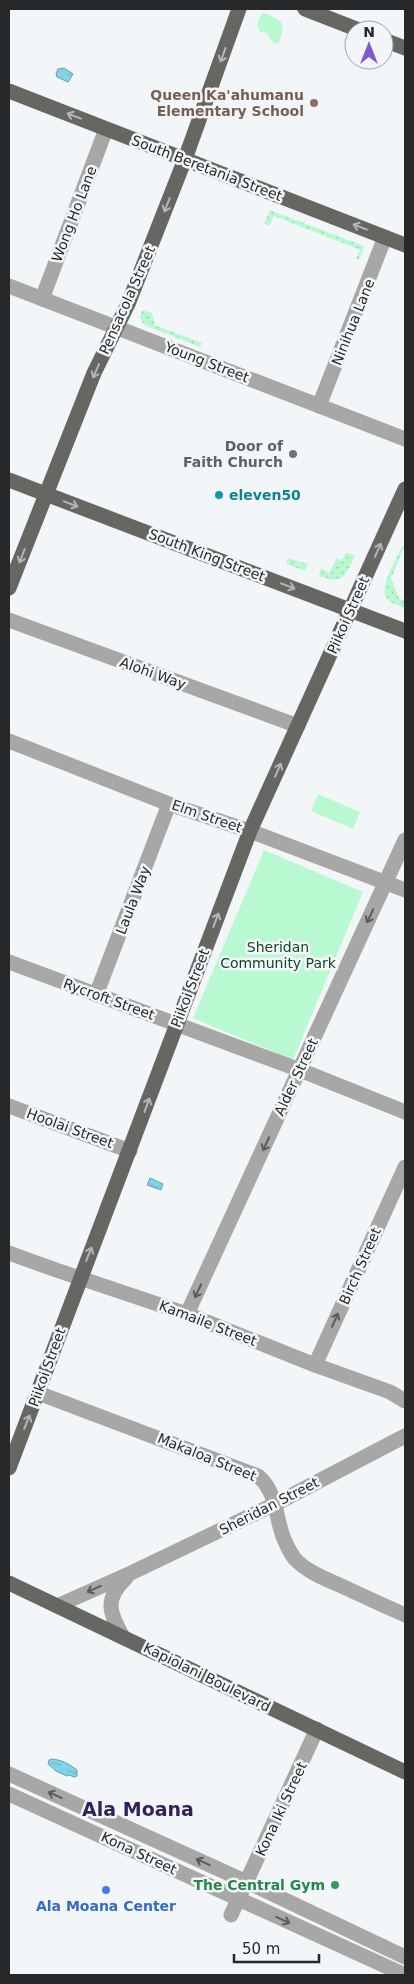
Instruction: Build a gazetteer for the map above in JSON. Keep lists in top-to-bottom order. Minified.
{"streets":{"main road":["South Beretania Street","Pensacola Street","South King Street","Piikoi Street","Kapiolani Boulevard"],"street":["Wong Ho Lane","Ninihua Lane","Young Street","Alohi Way","Elm Street","Laula Way","Rycroft Street","Alder Street","Hoolai Street","Birch Street","Kamaile Street","Makaloa Street","Sheridan Street","Kona Iki Street","Kona Street"]},"crossings":[["South Beretania Street","Wong Ho Lane"],["South Beretania Street","Pensacola Street"],["South Beretania Street","Ninihua Lane"],["Wong Ho Lane","Young Street"],["Pensacola Street","Young Street"],["Pensacola Street","South King Street"],["Ninihua Lane","Young Street"],["South King Street","Piikoi Street"],["Piikoi Street","Alohi Way"],["Piikoi Street","Elm Street"],["Piikoi Street","Rycroft Street"],["Piikoi Street","Hoolai Street"],["Piikoi Street","Kamaile Street"],["Piikoi Street","Makaloa Street"],["Elm Street","Laula Way"],["Elm Street","Alder Street"],["Laula Way","Rycroft Street"],["Rycroft Street","Alder Street"],["Alder Street","Kamaile Street"],["Birch Street","Kamaile Street"],["Makaloa Street","Sheridan Street"],["Sheridan Street","Kapiolani Boulevard"],["Kapiolani Boulevard","Kona Iki Street"],["Kona Iki Street","Kona Street"]],"one_way":["South Beretania Street","Pensacola Street","South King Street","Piikoi Street","Alder Street","Birch Street"],"districts":["Ala Moana"],"parks":["Sheridan Community Park"],"places":["Queen Ka'ahumanu Elementary School","Door of Faith Church","eleven50","The Central Gym","Ala Moana Center"],"scale_bar":"50 m","north":"top"}
